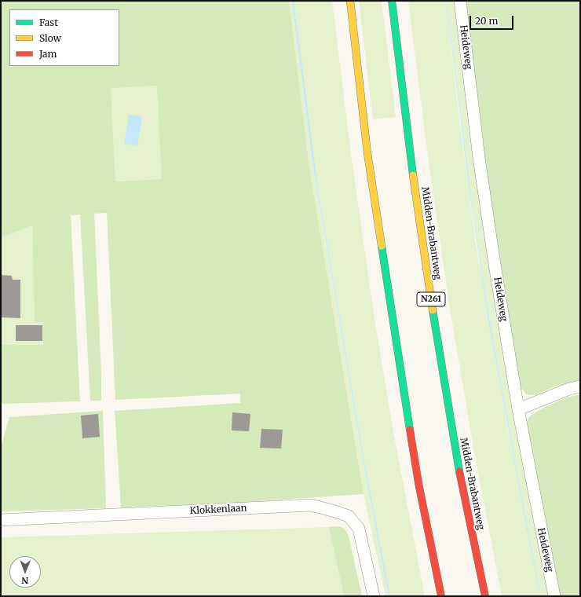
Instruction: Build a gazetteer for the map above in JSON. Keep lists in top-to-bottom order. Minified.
{"streets":{"highway":["Midden-Brabantweg","N261"],"street":["Heideweg","Klokkenlaan"]},"legend":["Fast","Slow","Jam"],"scale_bar":"20 m","north":"bottom"}
